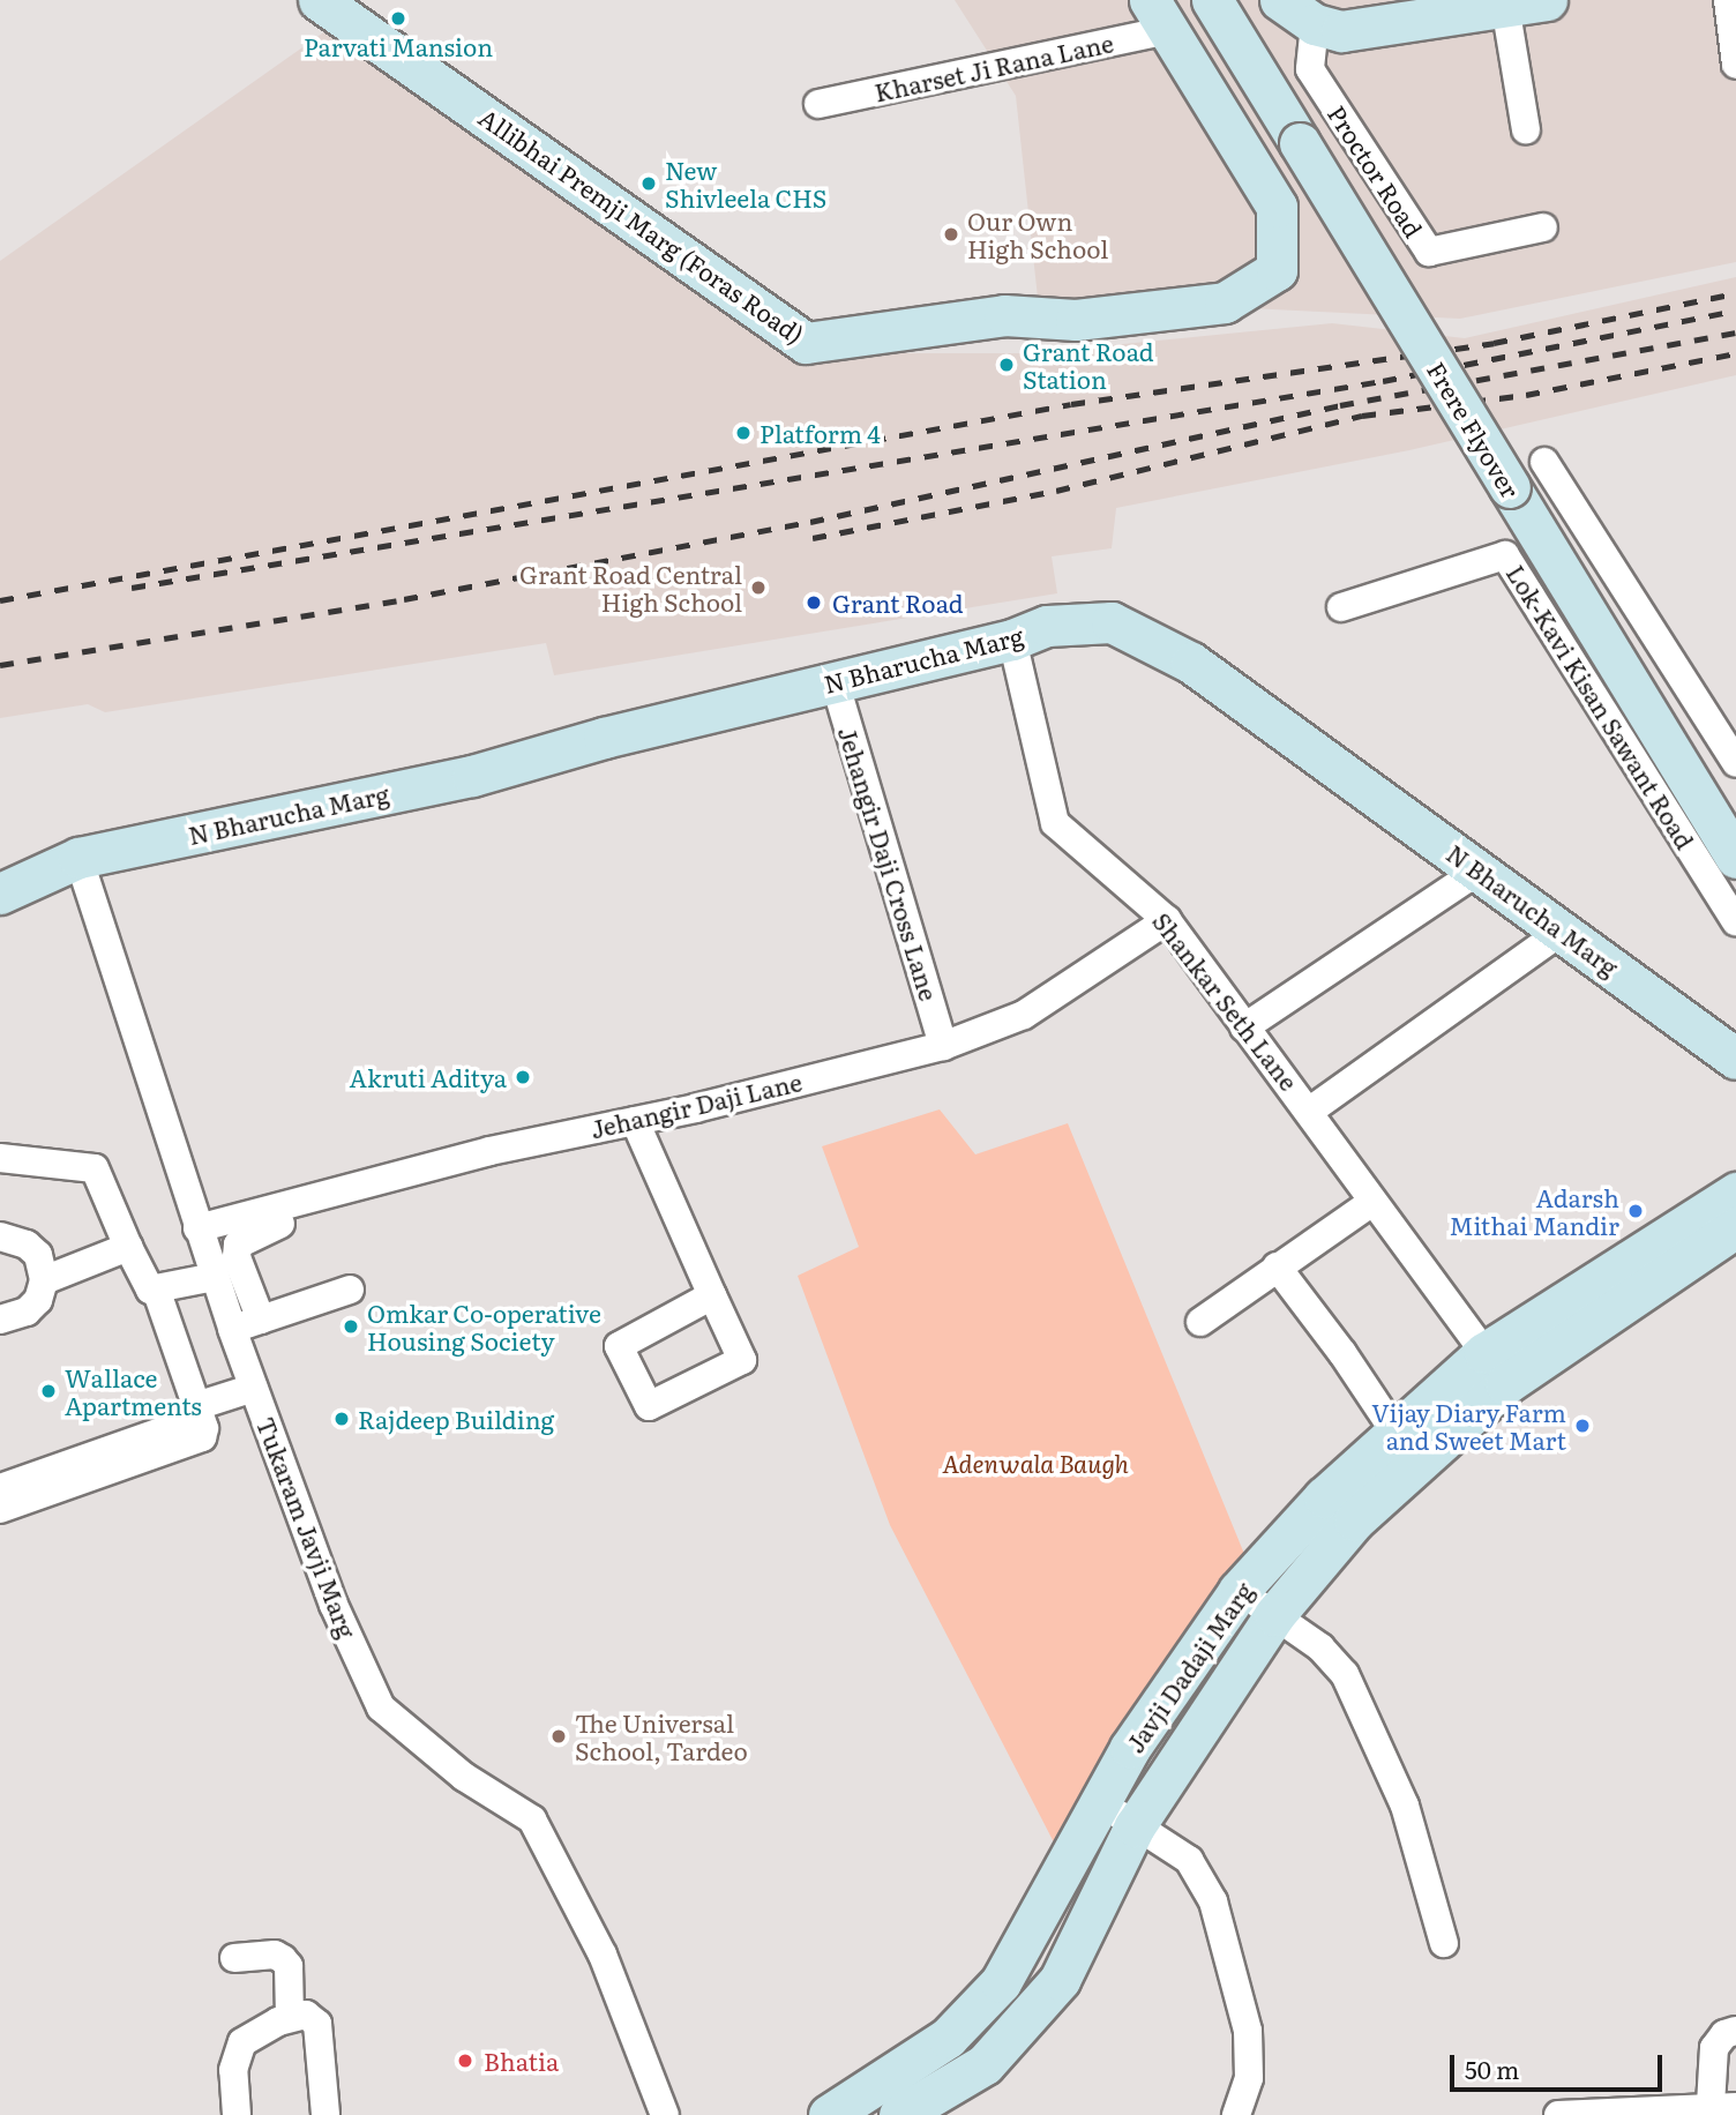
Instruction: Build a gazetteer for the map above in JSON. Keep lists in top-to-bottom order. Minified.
{"streets":{"street":["Kharset Ji Rana Lane","Proctor Road","Allibhai Premji Marg (Foras Road)","Frere Flyover","N Bharucha Marg","Lok-Kavi Kisan Sawant Road","Jehangir Daji Cross Lane","Shankar Seth Lane","Jehangir Daji Lane","Tukaram Javji Marg","Javji Dadaji Marg"]},"crossings":[["Kharset Ji Rana Lane","Allibhai Premji Marg (Foras Road)"],["N Bharucha Marg","Jehangir Daji Cross Lane"],["N Bharucha Marg","Shankar Seth Lane"],["N Bharucha Marg","Tukaram Javji Marg"],["Jehangir Daji Cross Lane","Jehangir Daji Lane"],["Shankar Seth Lane","Jehangir Daji Lane"],["Shankar Seth Lane","Javji Dadaji Marg"],["Jehangir Daji Lane","Tukaram Javji Marg"]],"parks":["Adenwala Baugh"],"places":["Parvati Mansion","New Shivleela CHS","Our Own High School","Grant Road Station","Platform 4","Grant Road Central High School","Grant Road","Akruti Aditya","Adarsh Mithai Mandir","Omkar Co-operative Housing Society","Wallace Apartments","Rajdeep Building","Vijay Diary Farm and Sweet Mart","The Universal School, Tardeo","Bhatia"],"scale_bar":"50 m"}
